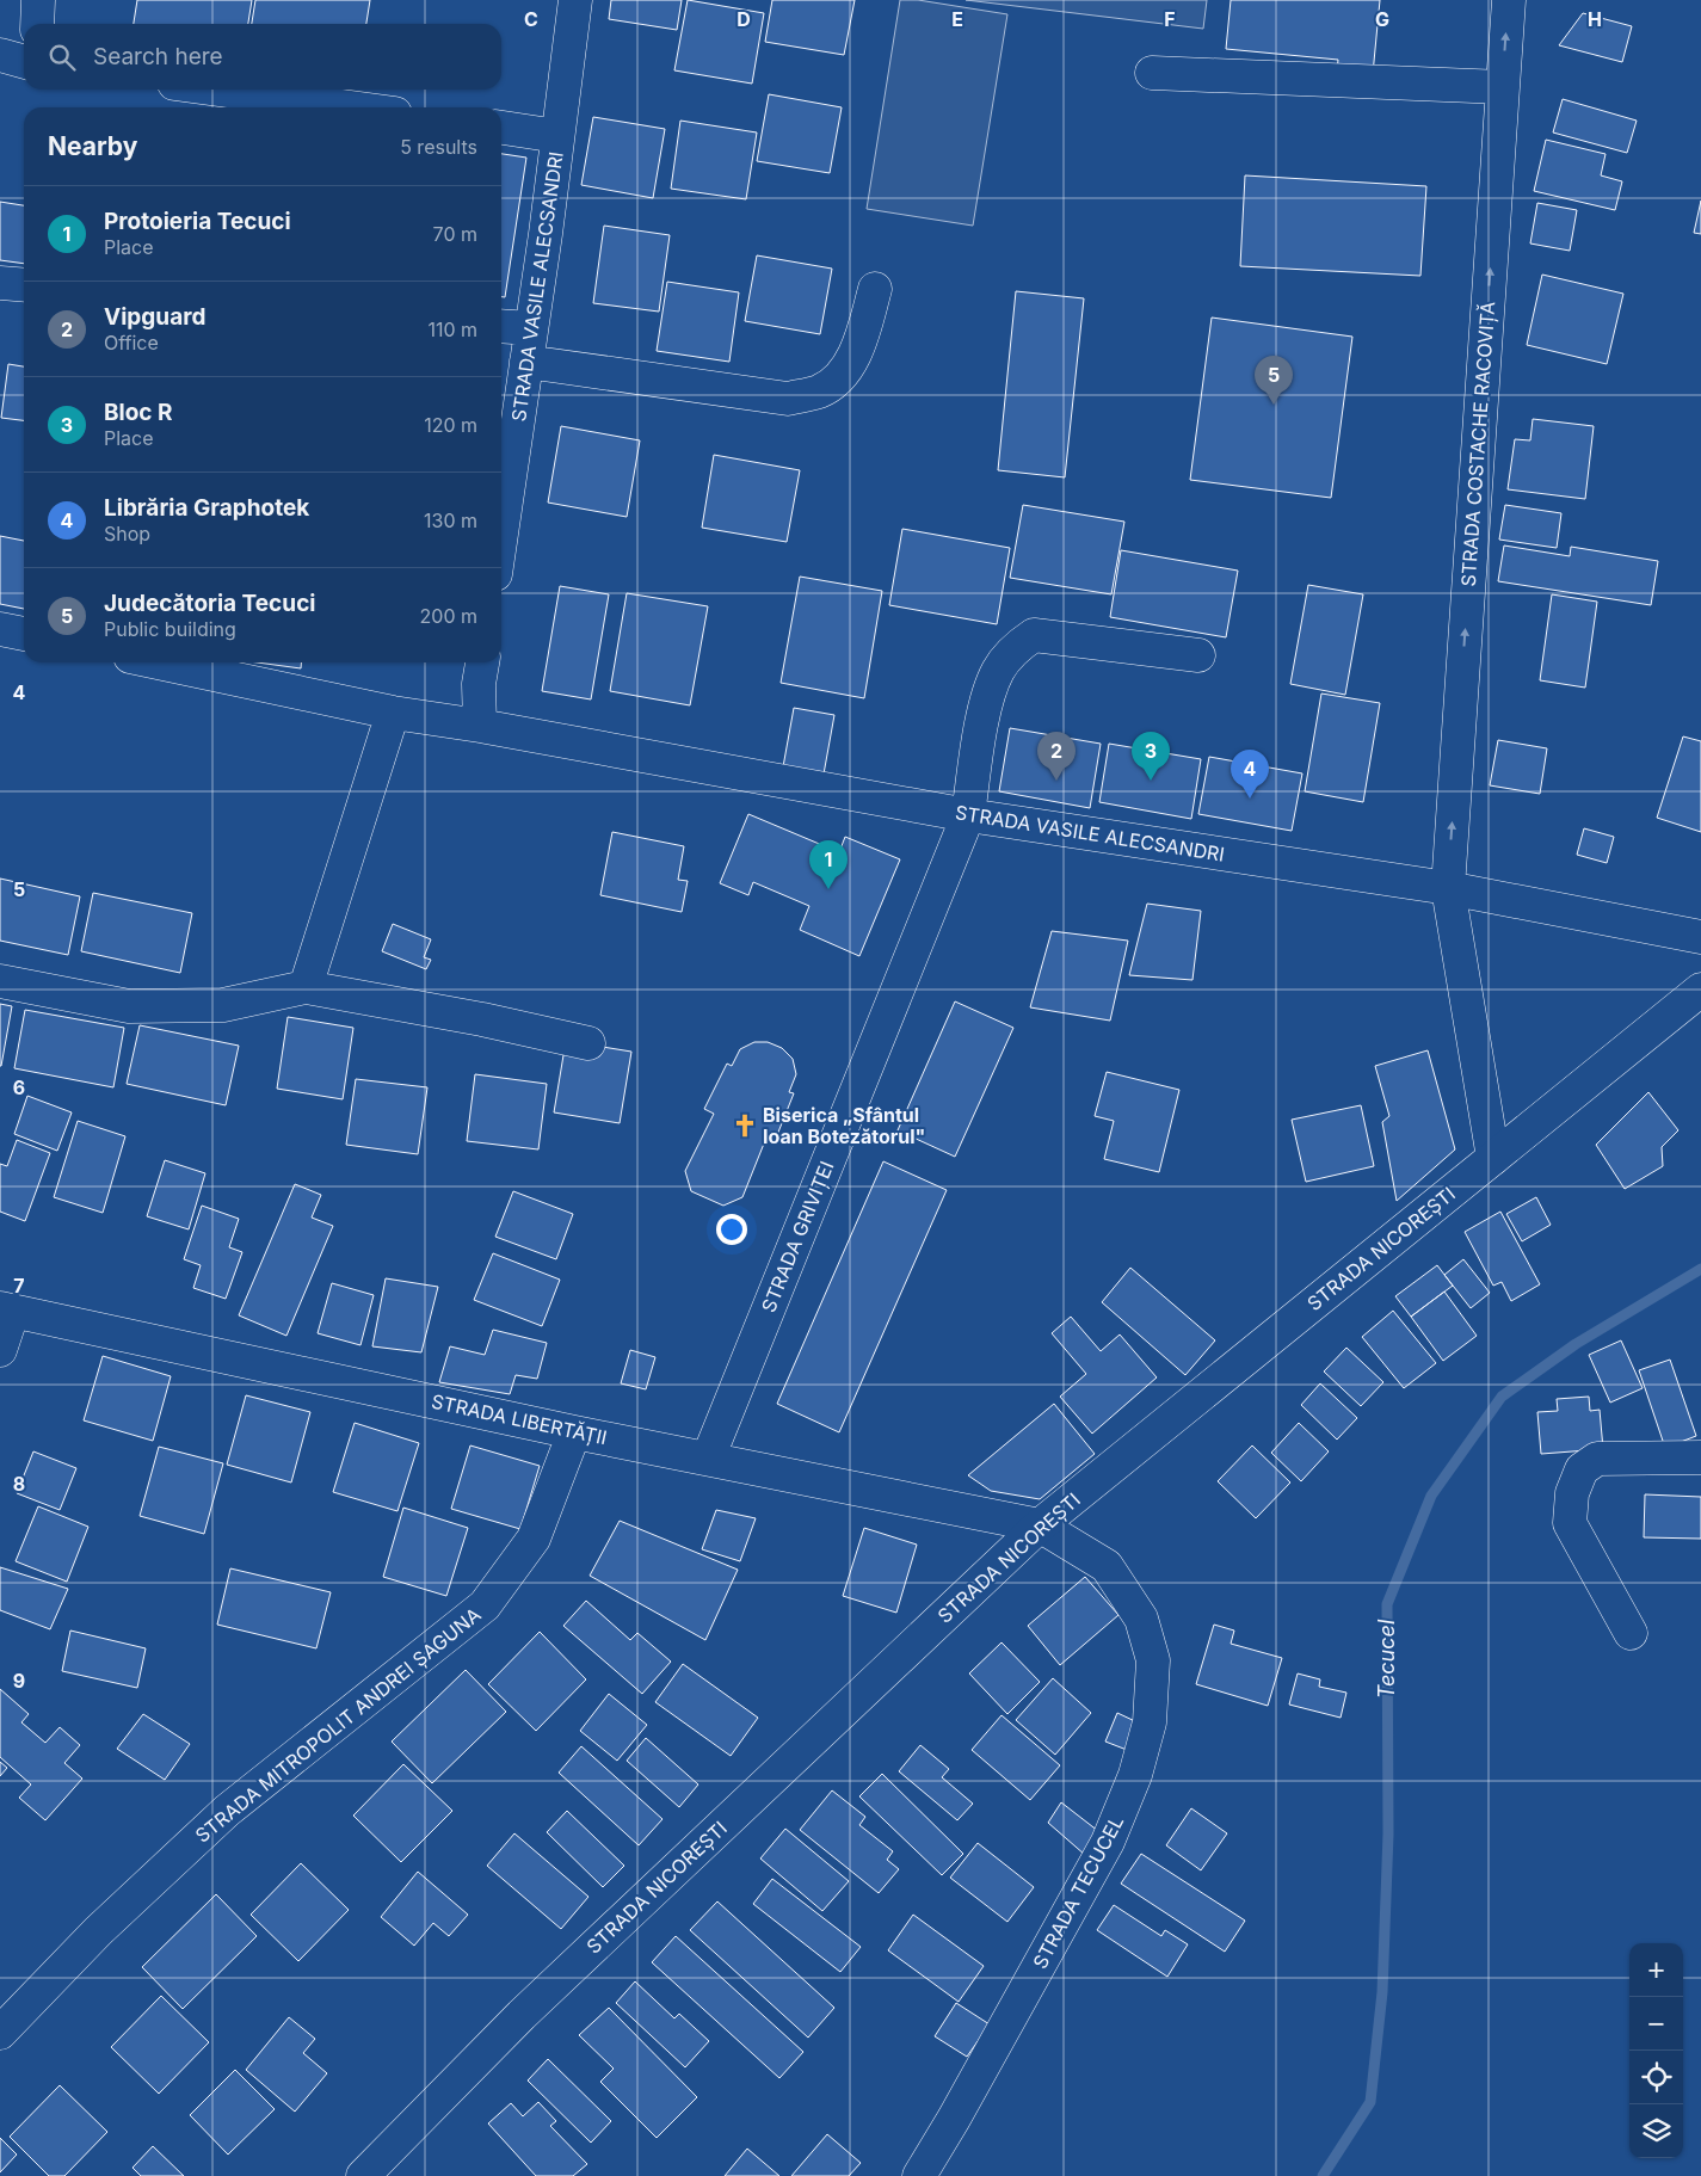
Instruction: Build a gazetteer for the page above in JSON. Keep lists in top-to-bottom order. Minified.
{"streets":{"street":["STRADA VASILE ALECSANDRI","STRADA COSTACHE RACOVIȚĂ","STRADA GRIVIȚEI","STRADA NICOREȘTI","STRADA LIBERTĂȚII","STRADA MITROPOLIT ANDREI ȘAGUNA","STRADA TECUCEL"]},"crossings":[["STRADA VASILE ALECSANDRI","STRADA COSTACHE RACOVIȚĂ"],["STRADA VASILE ALECSANDRI","STRADA GRIVIȚEI"],["STRADA COSTACHE RACOVIȚĂ","STRADA NICOREȘTI"],["STRADA GRIVIȚEI","STRADA LIBERTĂȚII"],["STRADA NICOREȘTI","STRADA LIBERTĂȚII"],["STRADA NICOREȘTI","STRADA TECUCEL"],["STRADA LIBERTĂȚII","STRADA MITROPOLIT ANDREI ȘAGUNA"],["STRADA LIBERTĂȚII","STRADA TECUCEL"]],"one_way":["STRADA COSTACHE RACOVIȚĂ"],"water":["Tecucel"],"places":{"church":["Biserica „Sfântul Ioan Botezătorul\""]},"page":{"search":"Search here","heading":["Nearby","5 results"],"list":[{"mark":"1","name":"Protoieria Tecuci","note":"Place","value":"70 m"},{"mark":"2","name":"Vipguard","note":"Office","value":"110 m"},{"mark":"3","name":"Bloc R","note":"Place","value":"120 m"},{"mark":"4","name":"Librăria Graphotek","note":"Shop","value":"130 m"},{"mark":"5","name":"Judecătoria Tecuci","note":"Public building","value":"200 m"}],"pins":["5","2","3","4","1"],"map_buttons":["+","−"]},"grid":{"columns":["C","D","E","F","G","H"],"rows":["4","5","6","7","8","9"]}}
